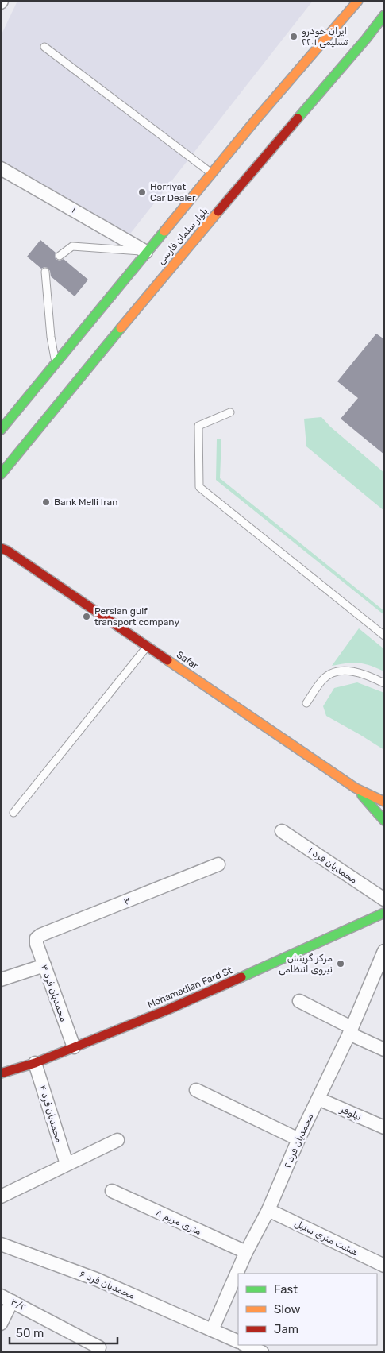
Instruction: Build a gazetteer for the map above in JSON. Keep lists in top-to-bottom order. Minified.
{"streets":{"main road":["بلوار سلمان فارسی","Safar","Mohamadian Fard St"],"street":["۱","۱ محمدیان فرد","۳","۳ محمدیان فرد","نیلوفر","۴ محمدیان فرد","۲ محمدیان فرد","۸ متری مریم","هشت متری سنبل","۶ محمدیان فرد","۳/۲"]},"crossings":[["۱","بلوار سلمان فارسی"],["۳","۳ محمدیان فرد"],["Mohamadian Fard St","۳ محمدیان فرد"],["Mohamadian Fard St","۴ محمدیان فرد"],["نیلوفر","۲ محمدیان فرد"],["۲ محمدیان فرد","۸ متری مریم"],["۲ محمدیان فرد","هشت متری سنبل"],["۲ محمدیان فرد","۶ محمدیان فرد"]],"places":["ایران خودرو تسلیمی ۲۲۰۱","Horriyat Car Dealer","Bank Melli Iran","Persian gulf transport company","مرکز گزینش نیروی انتظامی"],"legend":["Fast","Slow","Jam"],"scale_bar":"50 m"}
